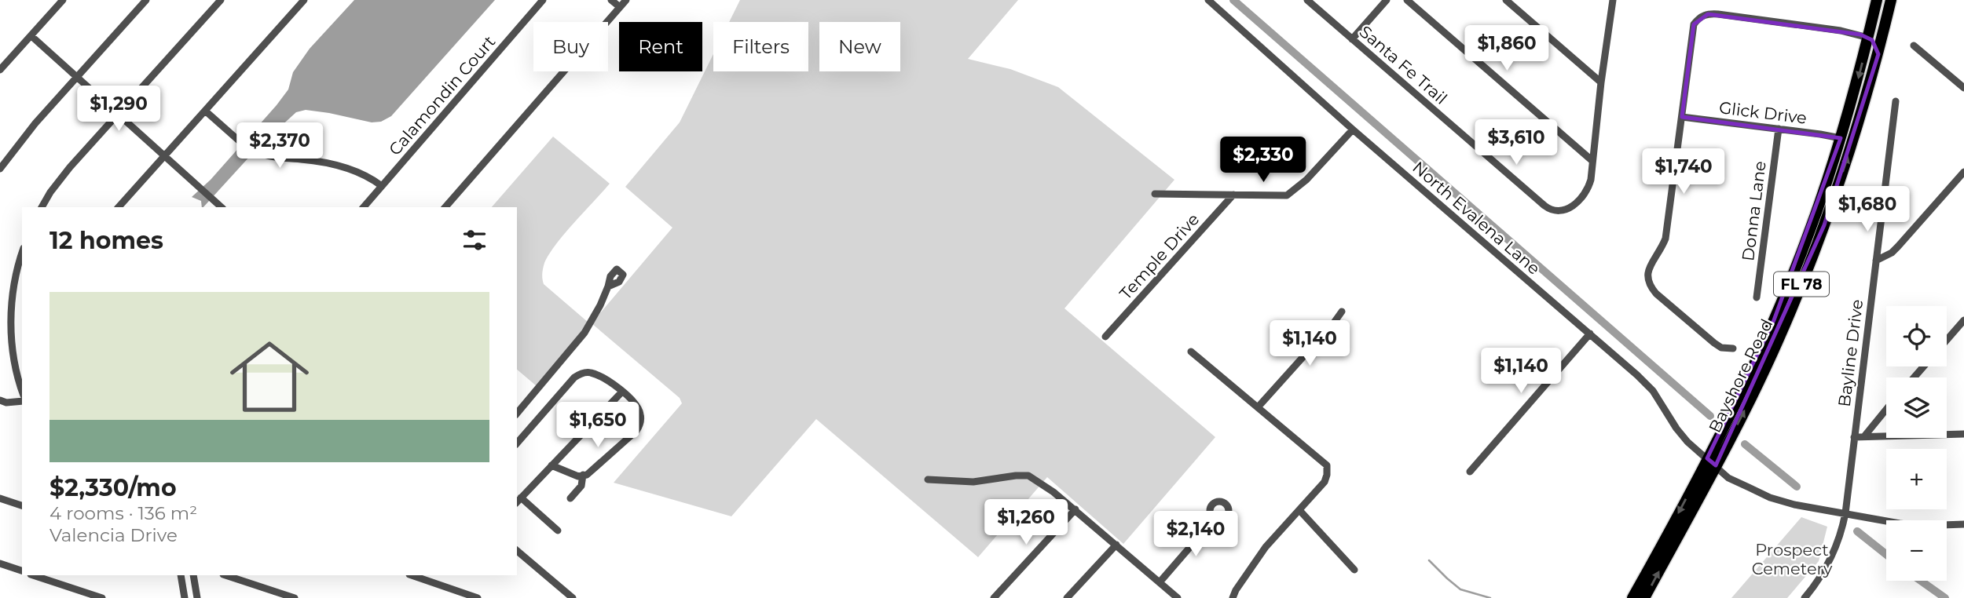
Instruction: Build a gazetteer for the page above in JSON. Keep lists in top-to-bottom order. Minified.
{"streets":{"main road":["FL 78","Bayshore Road"],"street":["Santa Fe Trail","Calamondin Court","Glick Drive","Donna Lane","North Evalena Lane","Temple Drive","Bayline Drive"]},"crossings":[["Glick Drive","Donna Lane"],["Glick Drive","Bayshore Road"],["North Evalena Lane","Bayline Drive"],["North Evalena Lane","Bayshore Road"]],"parks":["Prospect Cemetery"],"page":{"chip":["Buy","Rent","Filters","New"],"price":["$1,860","$1,290","$3,610","$2,370","$2,330","$1,740","$1,680","$1,140","$1,140","$1,650","$1,260","$2,140"],"heading":"12 homes","list":[{"name":"$2,330/mo","note":"4 rooms · 136 m² · Valencia Drive"}],"map_buttons":["+","−"]}}
